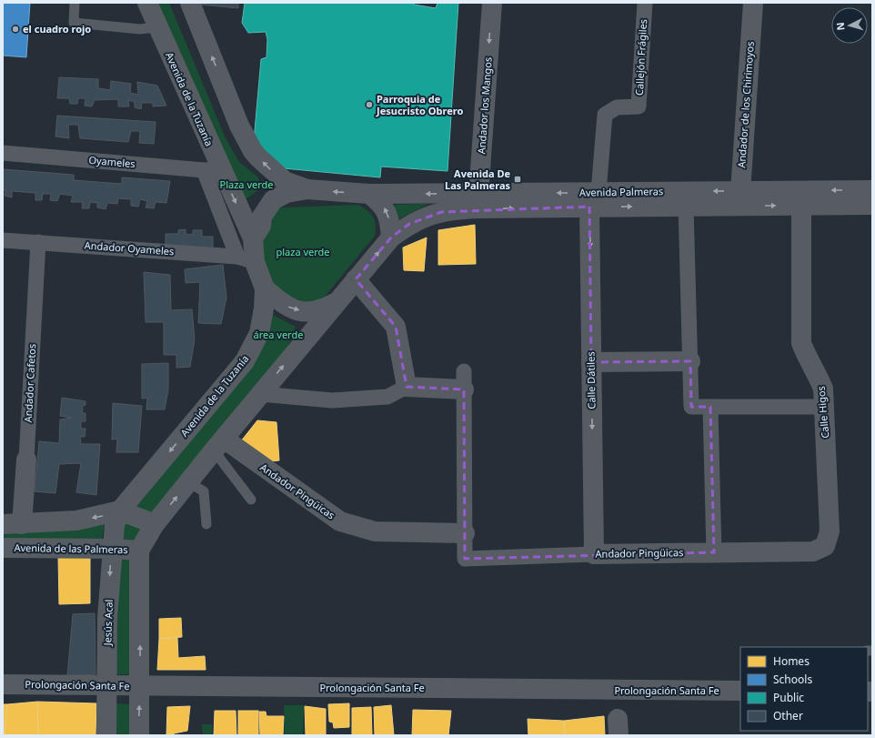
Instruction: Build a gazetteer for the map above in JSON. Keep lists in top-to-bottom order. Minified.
{"streets":{"street":["Callejón Frágiles","Avenida de la Tuzanía","Andador de los Chirimoyos","Andador los Mangos","Oyameles","Avenida Palmeras","Andador Oyameles","Calle Dátiles","Andador Cafetos","Calle Higos","Andador Pingüicas","Avenida de las Palmeras","Jesús Acal","Prolongación Santa Fe"]},"crossings":[["Callejón Frágiles","Avenida Palmeras"],["Callejón Frágiles","Calle Dátiles"],["Avenida de la Tuzanía","Oyameles"],["Avenida de la Tuzanía","Andador Oyameles"],["Avenida de la Tuzanía","Jesús Acal"],["Andador de los Chirimoyos","Avenida Palmeras"],["Andador los Mangos","Avenida Palmeras"],["Avenida Palmeras","Calle Dátiles"],["Avenida Palmeras","Calle Higos"],["Andador Oyameles","Andador Cafetos"],["Calle Dátiles","Andador Pingüicas"],["Calle Higos","Andador Pingüicas"],["Avenida de las Palmeras","Jesús Acal"],["Jesús Acal","Prolongación Santa Fe"]],"one_way":["Andador los Mangos"],"parks":["Plaza verde","plaza verde","área verde"],"places":{"other":["el cuadro rojo","Parroquia de Jesucristo Obrero"],"transit":["Avenida De Las Palmeras"]},"legend":["Homes","Schools","Public","Other"],"north":"left"}
